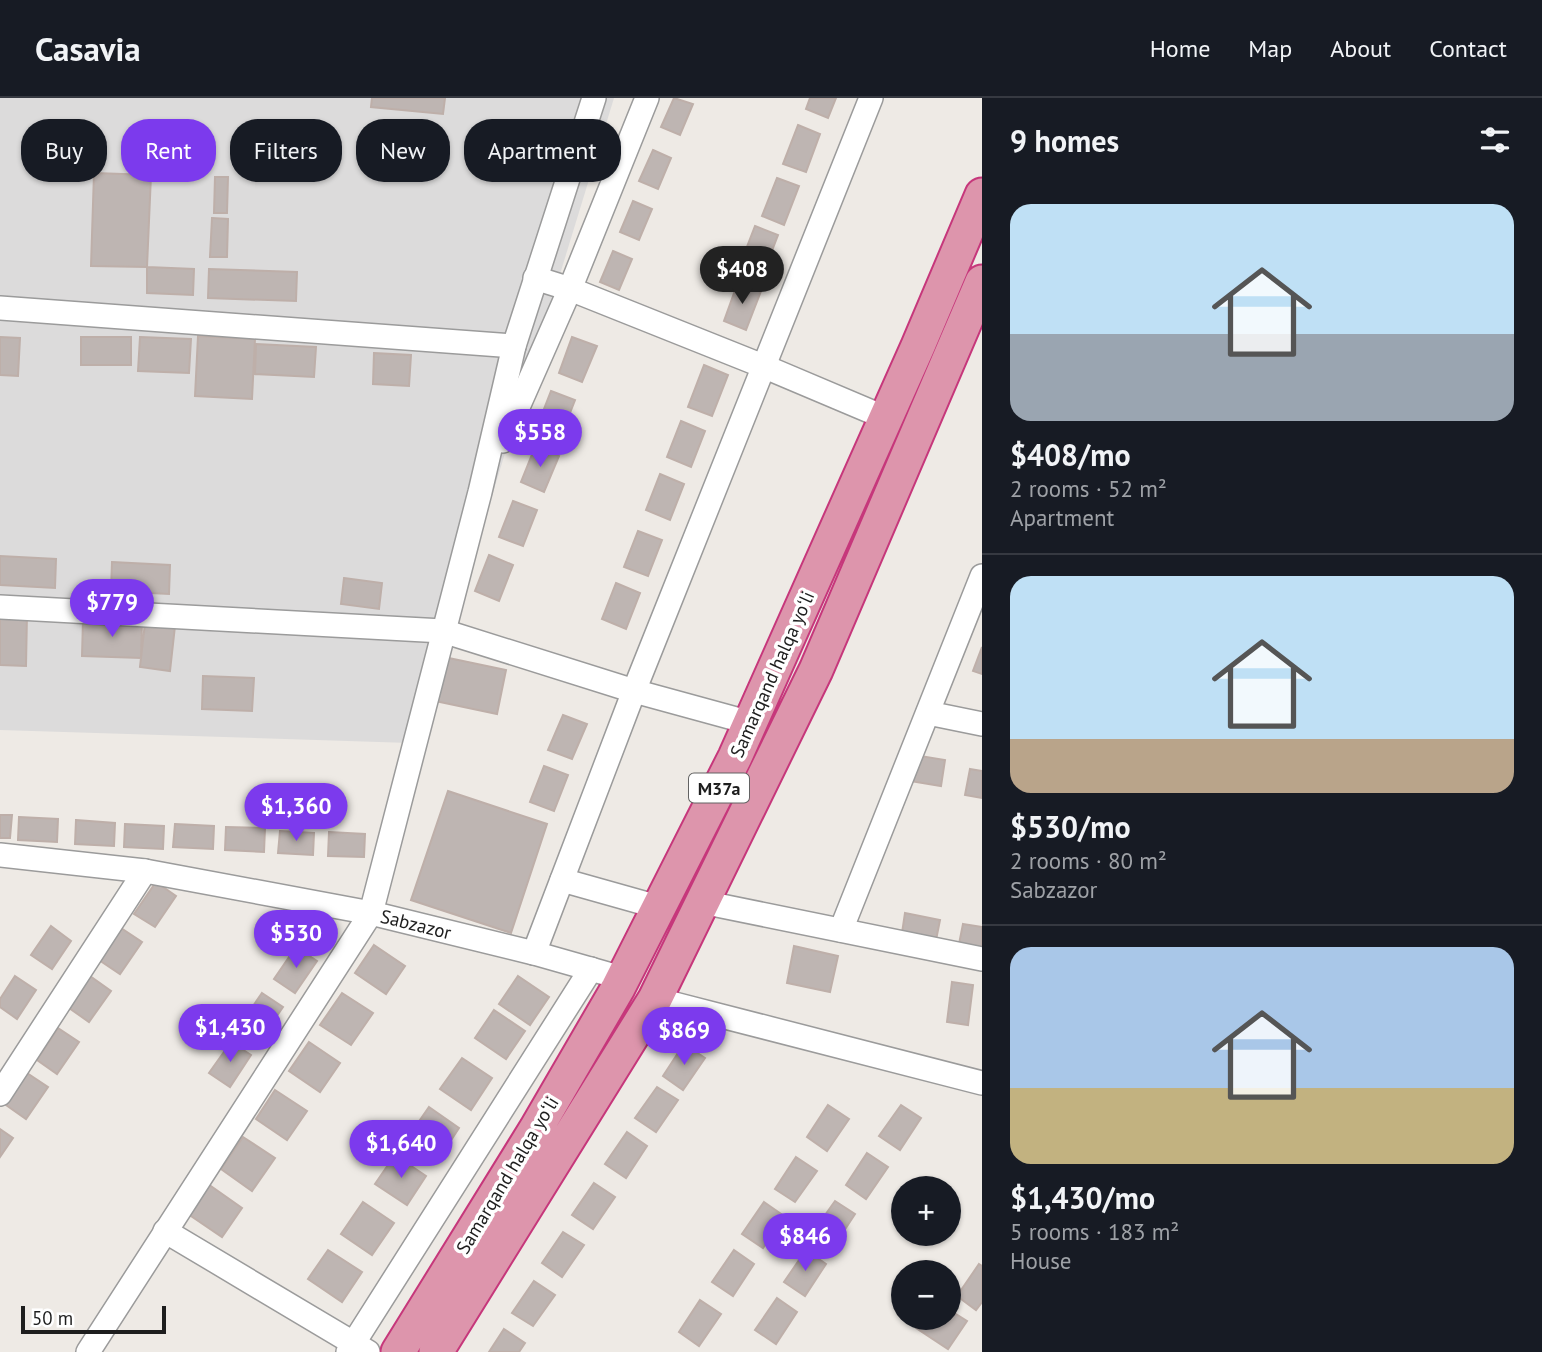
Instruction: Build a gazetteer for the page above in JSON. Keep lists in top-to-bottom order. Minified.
{"streets":{"highway":["Samarqand halqa yoʻli","M37a"],"street":["Sabzazor"]},"crossings":[["Samarqand halqa yoʻli","Sabzazor"]],"scale_bar":"50 m","page":{"header":"Casavia","nav":["Home","Map","About","Contact"],"heading":"9 homes","chip":["Buy","Rent","Filters","New","Apartment"],"list":[{"name":"$408/mo","note":"2 rooms · 52 m² · Apartment"},{"name":"$530/mo","note":"2 rooms · 80 m² · Sabzazor"},{"name":"$1,430/mo","note":"5 rooms · 183 m² · House"}],"price":["$408","$558","$779","$1,360","$530","$1,430","$869","$1,640","$846"],"map_buttons":["+","−"],"scale":"50 m"}}
